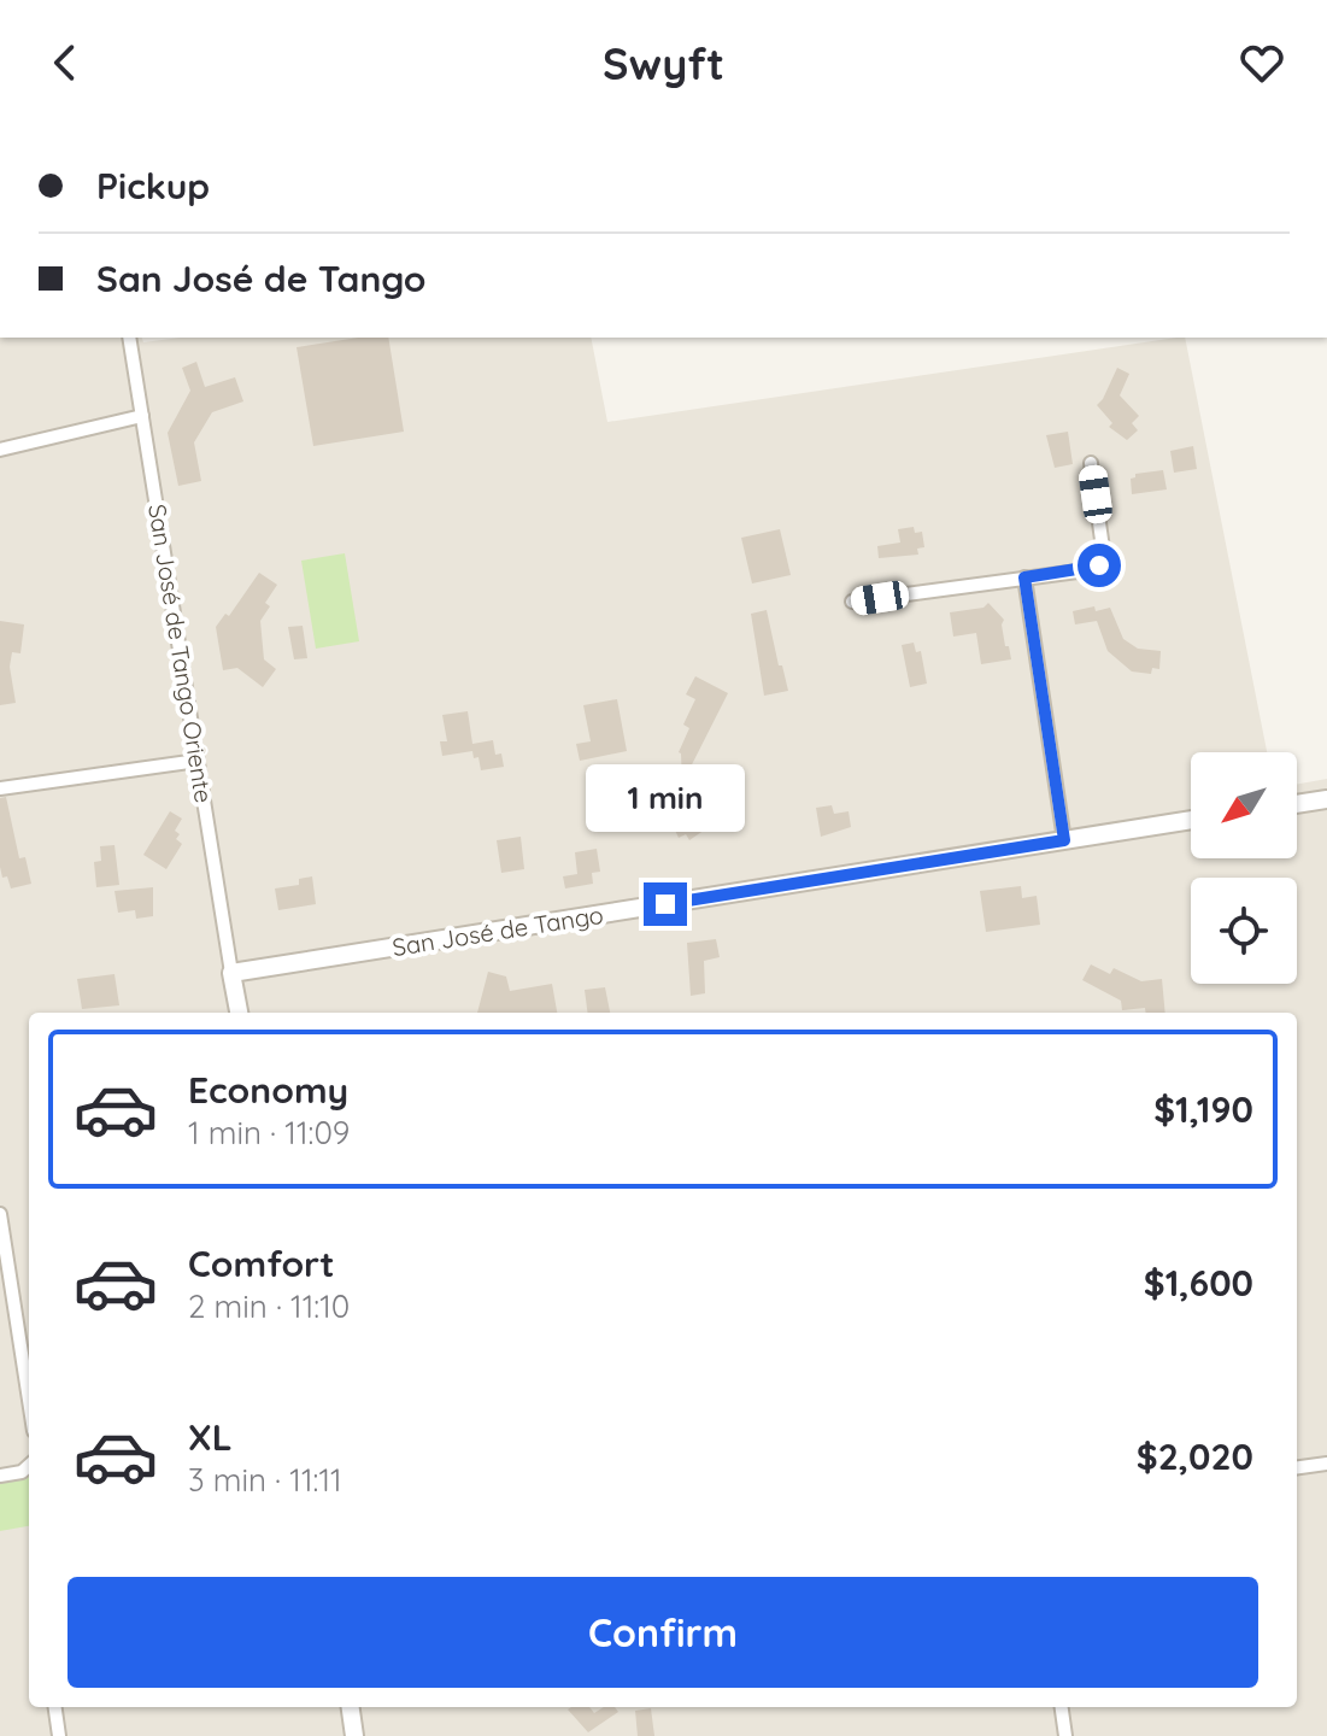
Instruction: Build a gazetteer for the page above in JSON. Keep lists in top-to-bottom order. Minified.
{"streets":{"street":["San José de Tango Oriente","San José de Tango"]},"crossings":[["San José de Tango Oriente","San José de Tango"]],"north":"bottom left","page":{"header":"Swyft","banner":["Pickup","San José de Tango"],"bubble":"1 min","list":[{"name":"Economy","note":"1 min · 11:09","value":"$1,190"},{"name":"Comfort","note":"2 min · 11:10","value":"$1,600"},{"name":"XL","note":"3 min · 11:11","value":"$2,020"}],"buttons":"Confirm"}}
